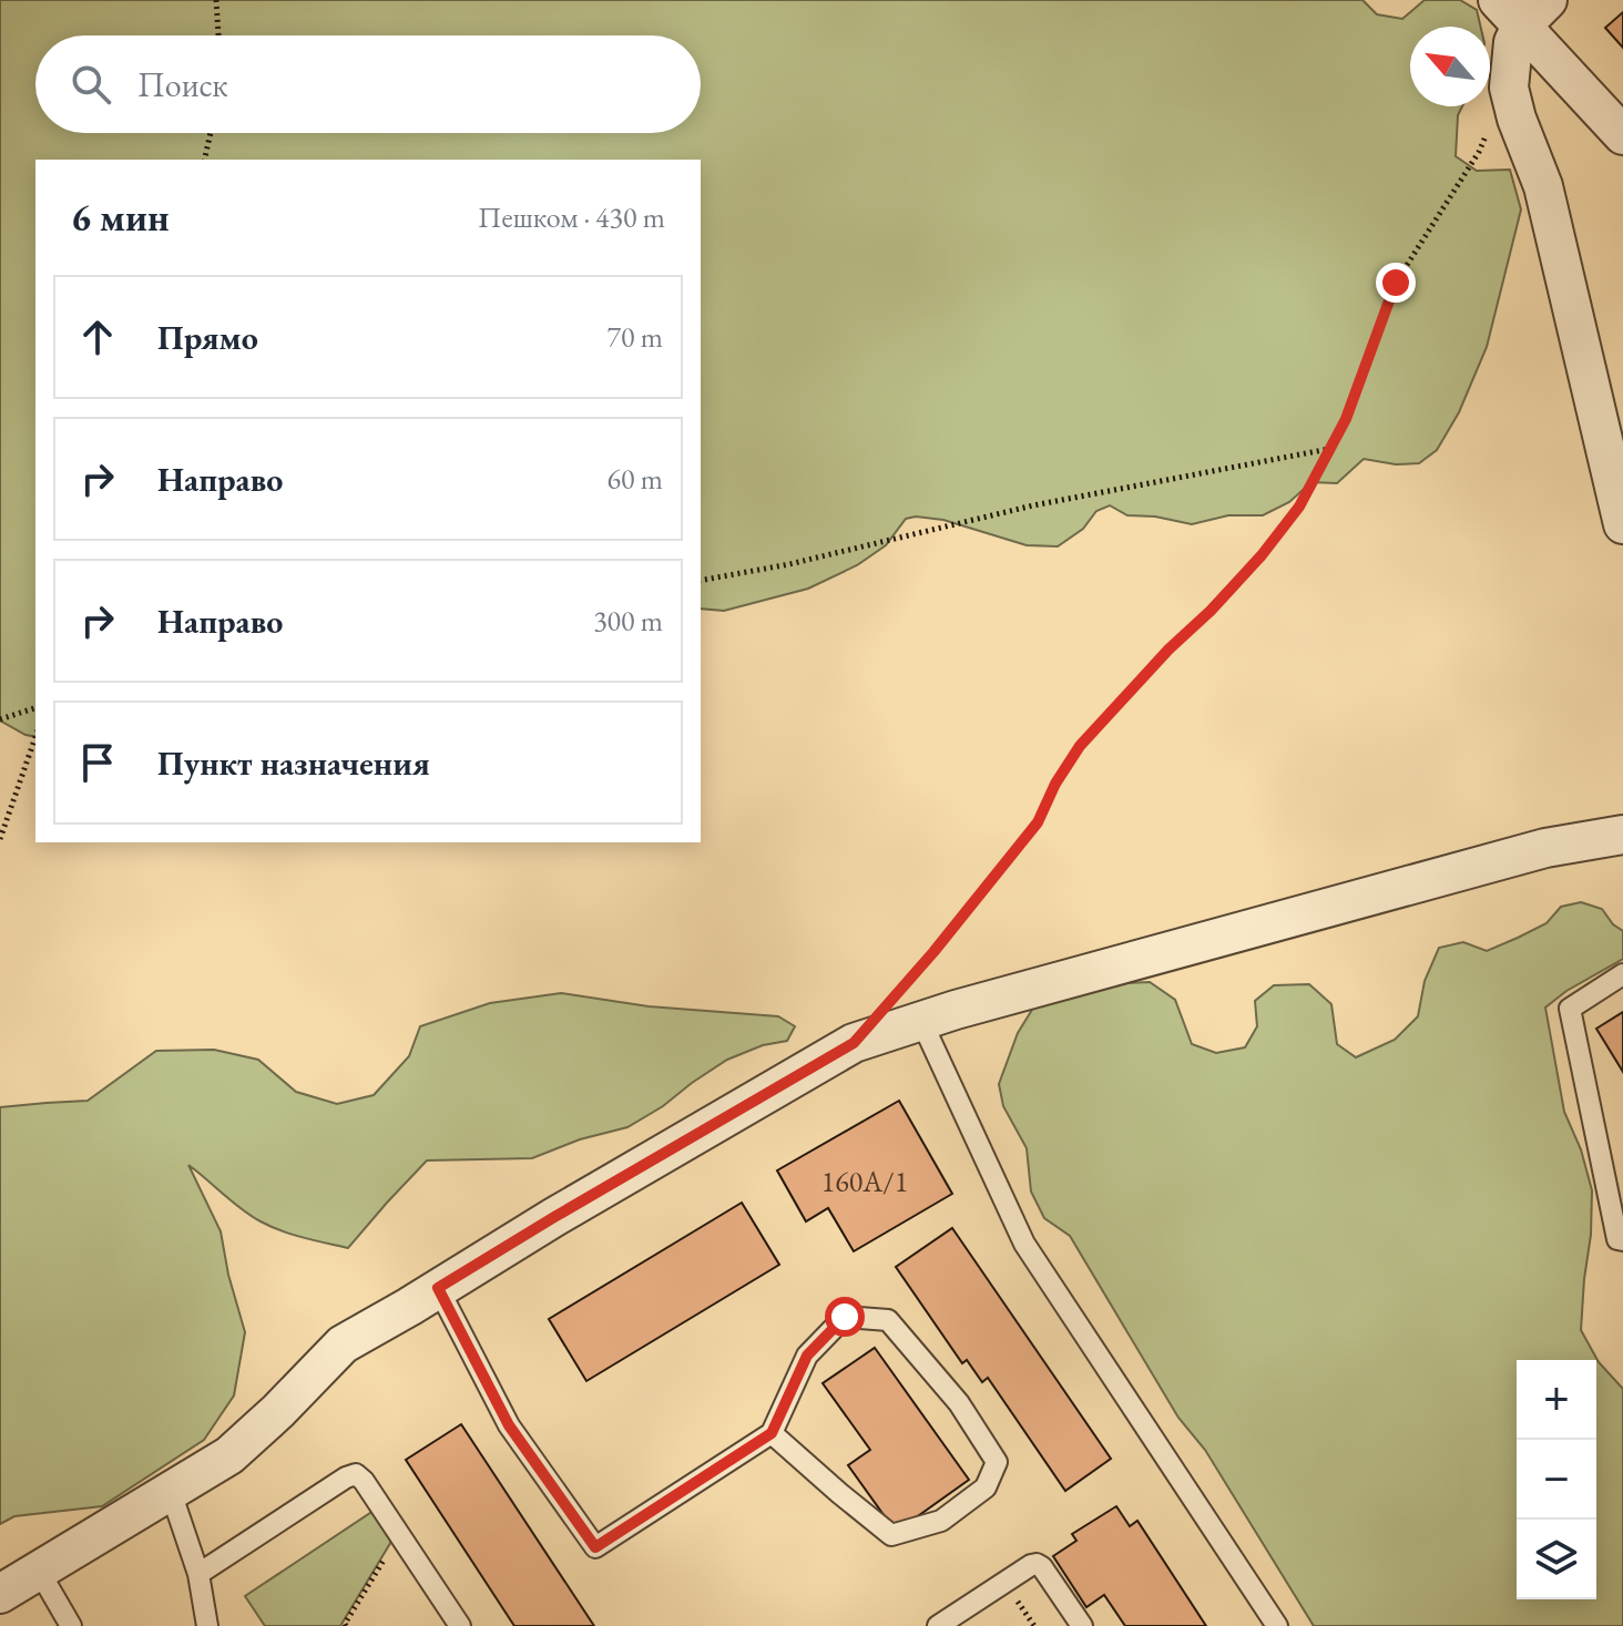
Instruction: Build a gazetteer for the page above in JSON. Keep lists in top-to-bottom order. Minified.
{"house_numbers":["160А/1"],"north":"top left","page":{"search":"Поиск","heading":["6 мин","Пешком · 430 m"],"list":[["Прямо","70 m"],["Направо","60 m"],["Направо","300 m"],"Пункт назначения"],"map_buttons":["+","−"]}}
